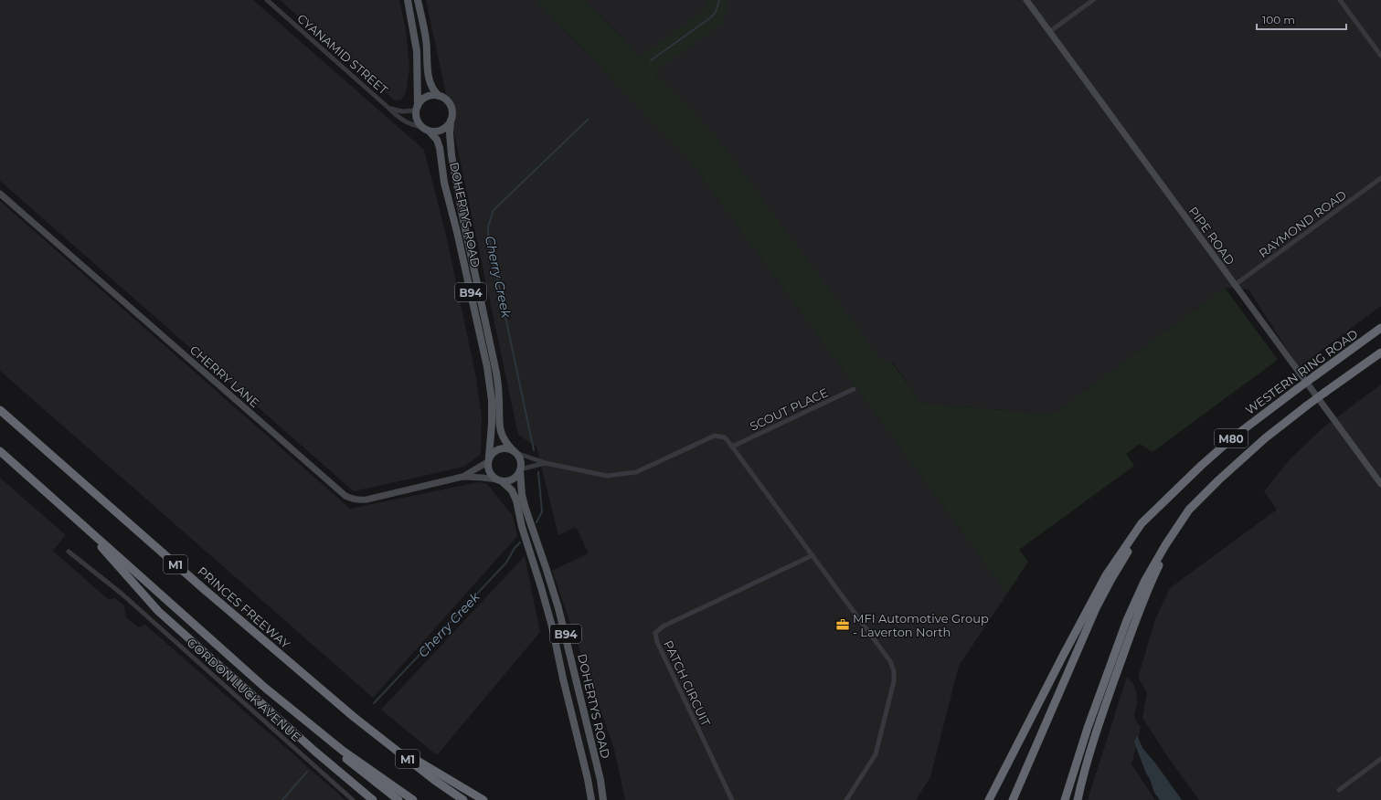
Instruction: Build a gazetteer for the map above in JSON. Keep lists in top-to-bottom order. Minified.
{"streets":{"highway":["WESTERN RING ROAD","M80","M1","PRINCES FREEWAY"],"main road":["DOHERTYS ROAD","B94"],"street":["CYANAMID STREET","RAYMOND ROAD","PIPE ROAD","CHERRY LANE","SCOUT PLACE","PATCH CIRCUIT","GORDON LUCK AVENUE"]},"crossings":[["CYANAMID STREET","DOHERTYS ROAD"],["CYANAMID STREET","B94"],["DOHERTYS ROAD","B94"],["DOHERTYS ROAD","CHERRY LANE"],["RAYMOND ROAD","PIPE ROAD"],["B94","CHERRY LANE"]],"water":["Cherry Creek"],"places":{"office":["MFI Automotive Group - Laverton North"]},"scale_bar":"100 m"}
